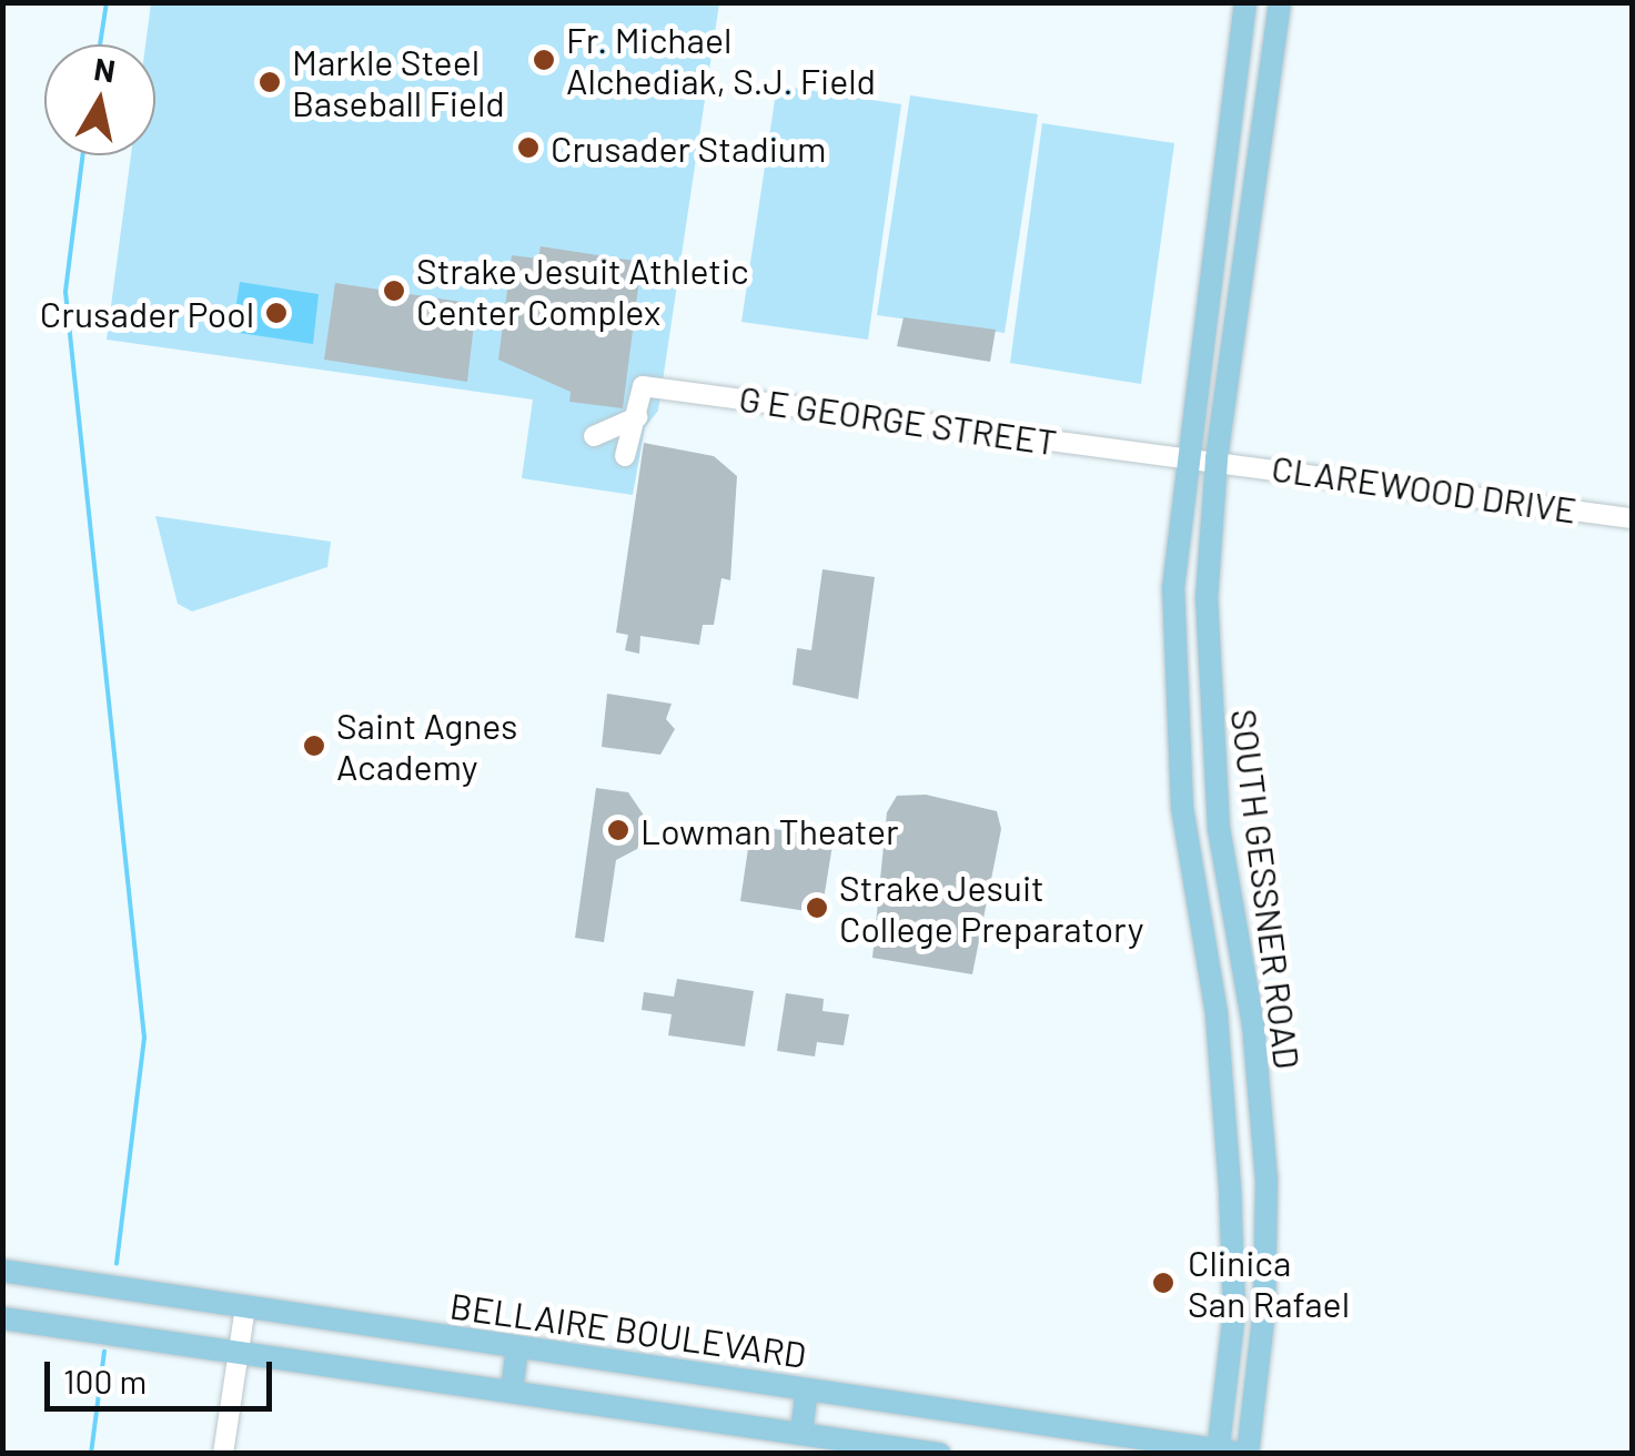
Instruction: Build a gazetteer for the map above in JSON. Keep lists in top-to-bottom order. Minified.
{"streets":{"main road":["SOUTH GESSNER ROAD","BELLAIRE BOULEVARD"],"street":["G E GEORGE STREET","CLAREWOOD DRIVE"]},"crossings":[["G E GEORGE STREET","CLAREWOOD DRIVE"],["G E GEORGE STREET","SOUTH GESSNER ROAD"],["CLAREWOOD DRIVE","SOUTH GESSNER ROAD"],["SOUTH GESSNER ROAD","BELLAIRE BOULEVARD"]],"places":["Fr. Michael Alchediak, S.J. Field","Markle Steel Baseball Field","Crusader Stadium","Strake Jesuit Athletic Center Complex","Crusader Pool","Saint Agnes Academy","Lowman Theater","Strake Jesuit College Preparatory","Clinica San Rafael"],"scale_bar":"100 m","north":"top"}
